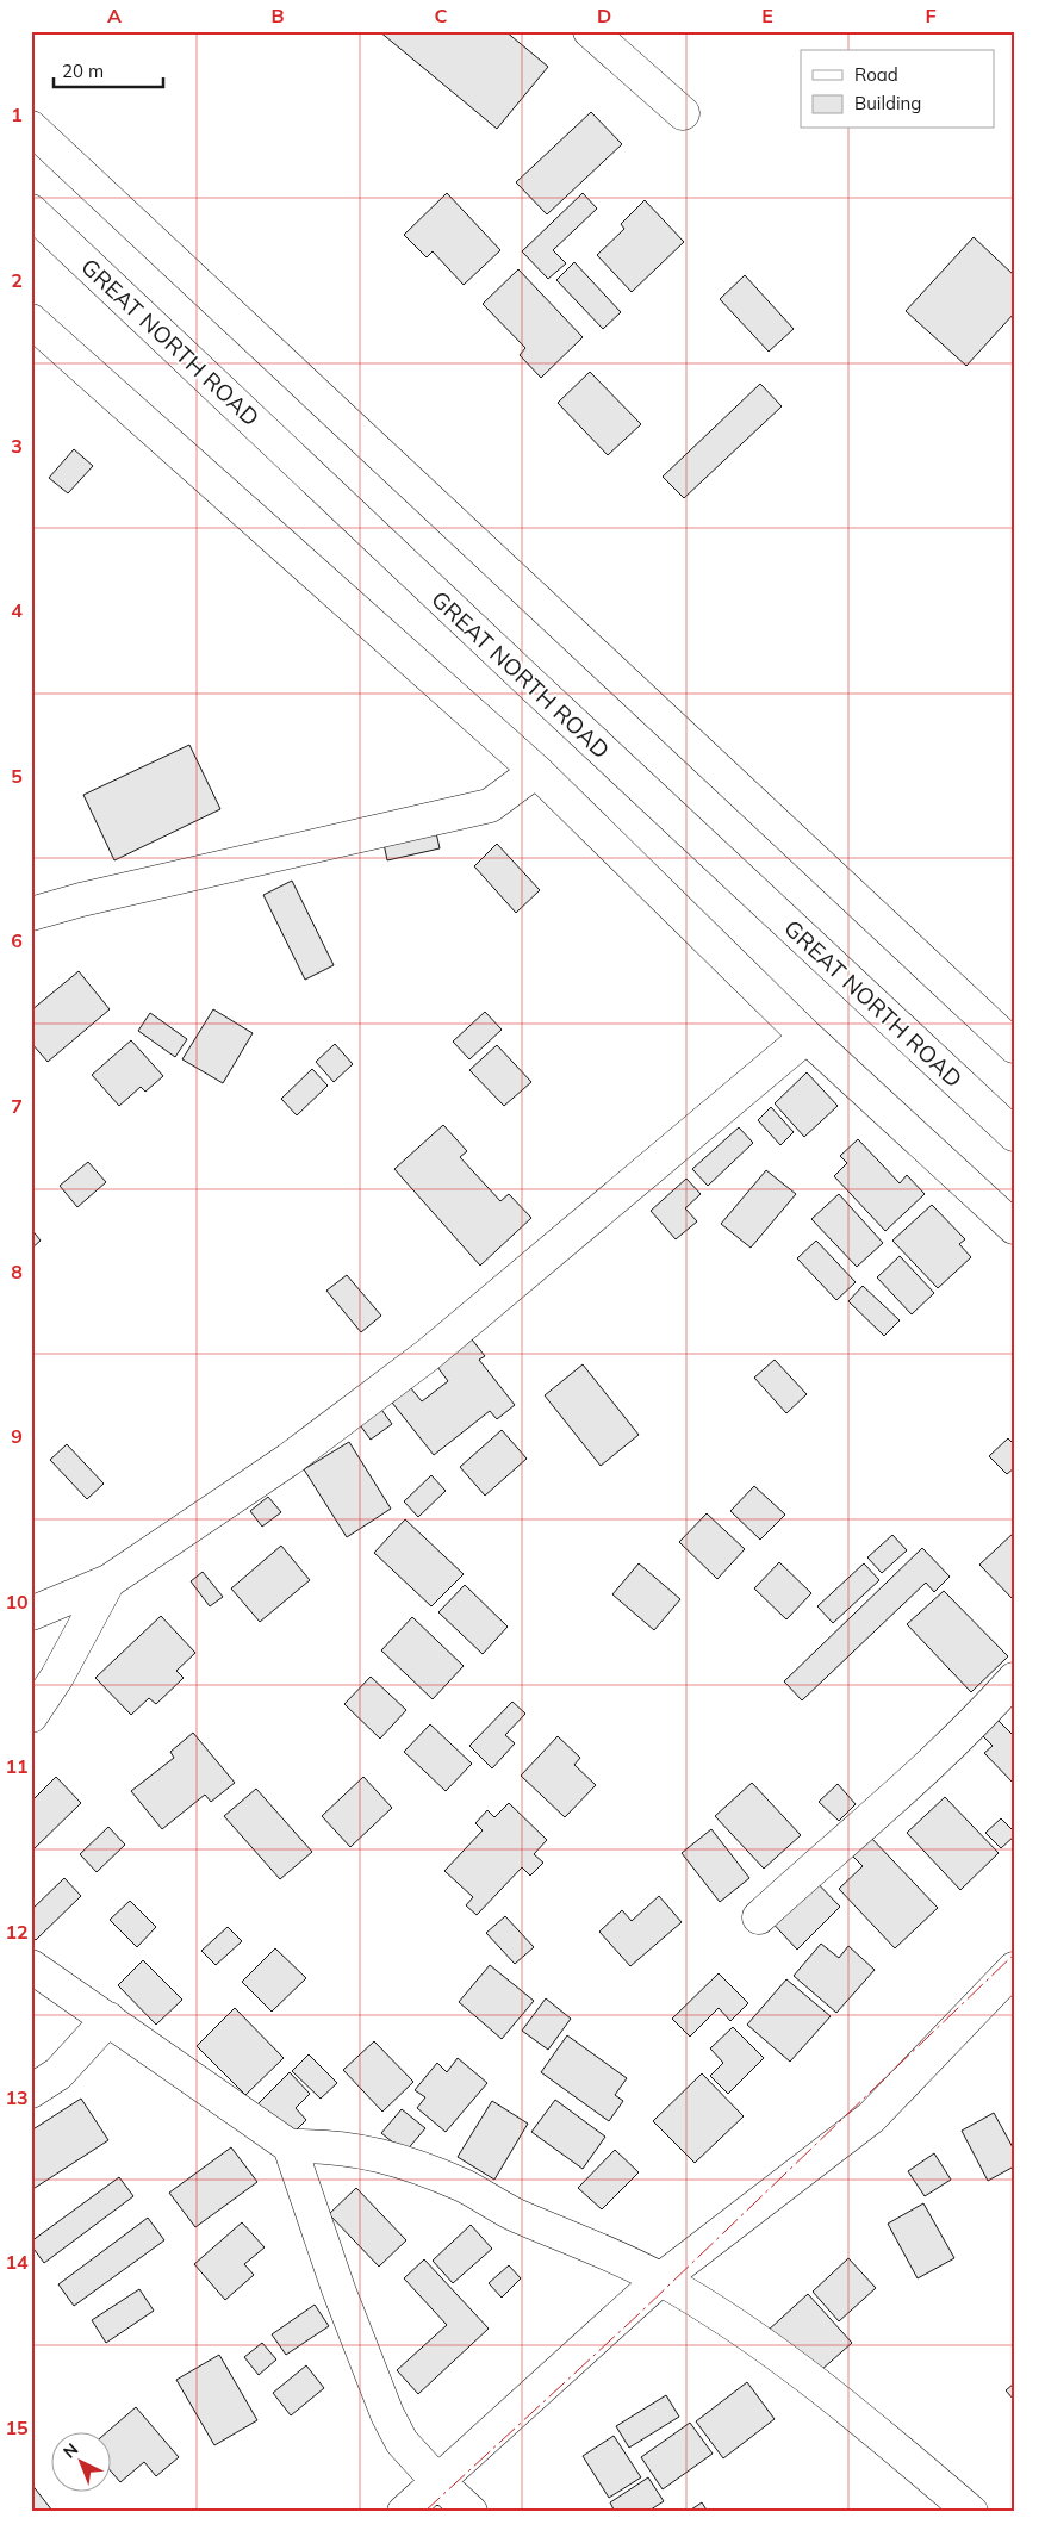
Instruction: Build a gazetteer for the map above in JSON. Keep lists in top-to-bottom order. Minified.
{"streets":{"street":["GREAT NORTH ROAD"]},"legend":["Road","Building"],"scale_bar":"20 m","north":"top left","grid":{"columns":["A","B","C","D","E","F"],"rows":["1","2","3","4","5","6","7","8","9","10","11","12","13","14","15"]}}
